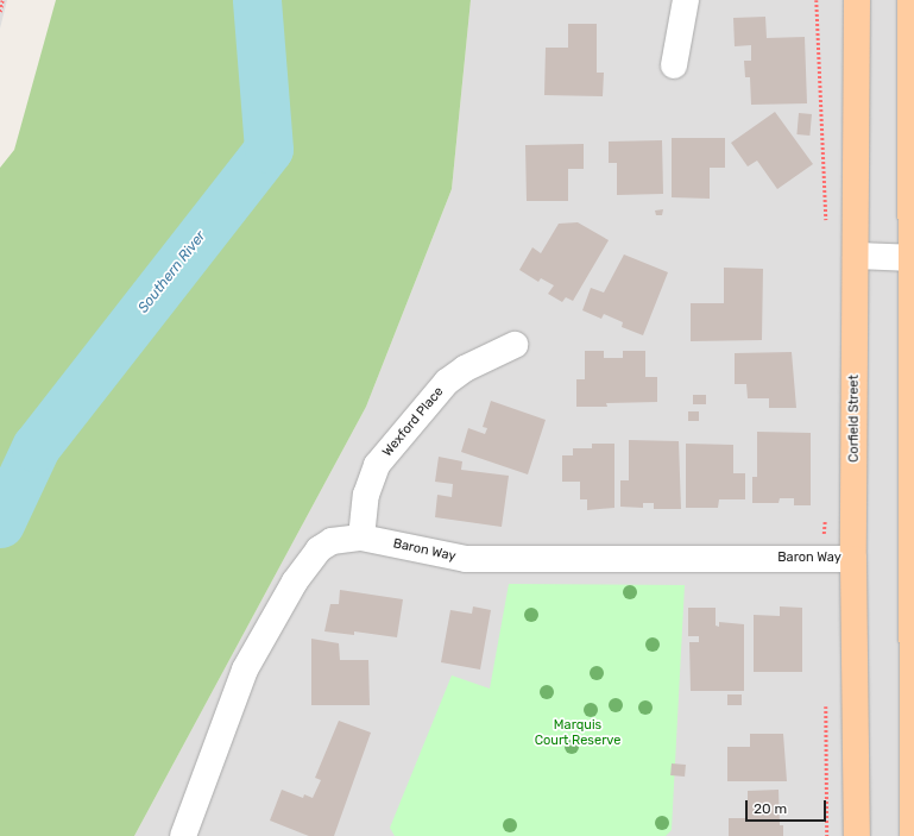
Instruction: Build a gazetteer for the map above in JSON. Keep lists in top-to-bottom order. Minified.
{"streets":{"main road":["Corfield Street"],"street":["Wexford Place","Baron Way"]},"crossings":[["Corfield Street","Baron Way"],["Wexford Place","Baron Way"]],"water":["Southern River"],"parks":["Marquis Court Reserve"],"scale_bar":"20 m"}
